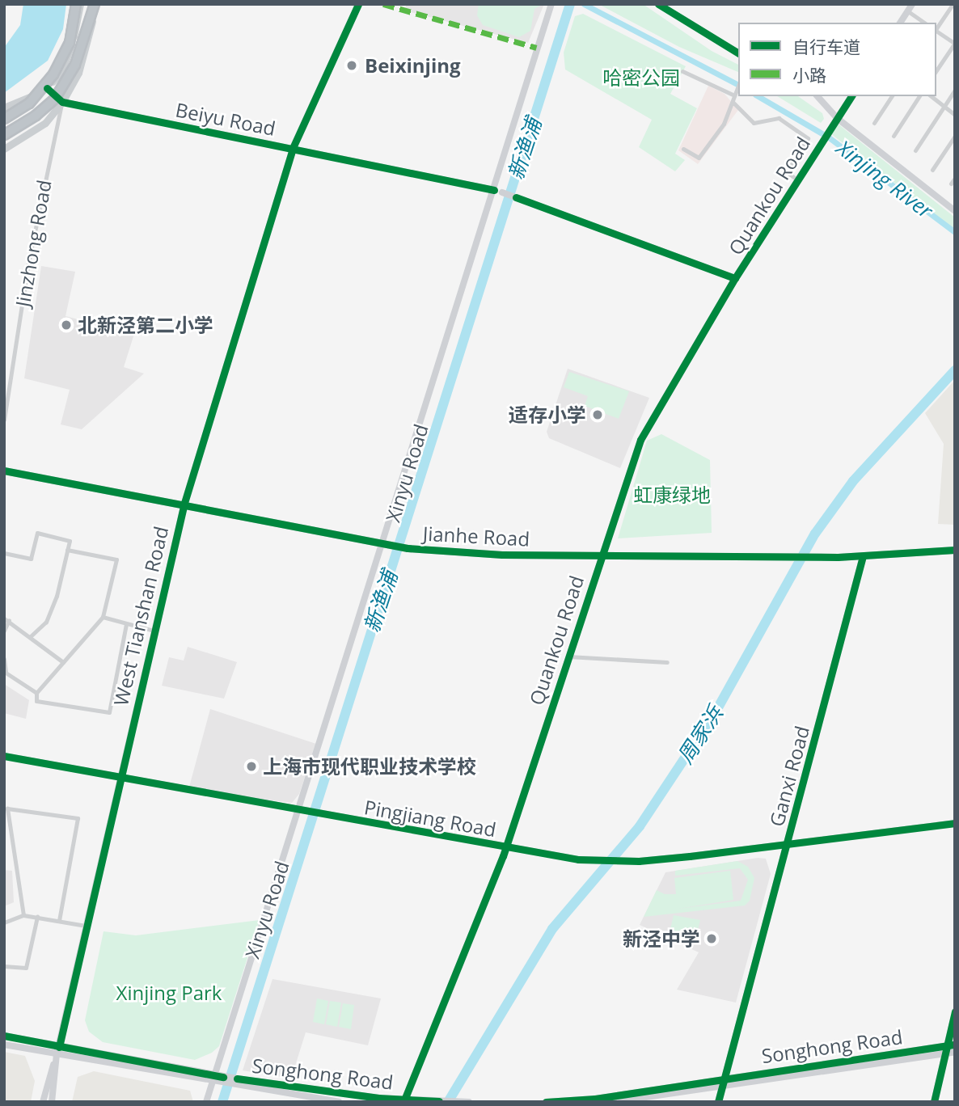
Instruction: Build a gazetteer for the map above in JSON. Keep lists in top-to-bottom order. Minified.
{"streets":{"main road":["Jianhe Road"],"street":["Beiyu Road","Quankou Road","Jinzhong Road","Xinyu Road","West Tianshan Road","Ganxi Road","Pingjiang Road","Songhong Road"]},"crossings":[["Beiyu Road","Quankou Road"],["Beiyu Road","Jinzhong Road"],["Beiyu Road","Xinyu Road"],["Beiyu Road","West Tianshan Road"],["Quankou Road","Jianhe Road"],["Quankou Road","Pingjiang Road"],["Quankou Road","Songhong Road"],["Xinyu Road","Jianhe Road"],["Xinyu Road","Pingjiang Road"],["Xinyu Road","Songhong Road"],["Jianhe Road","West Tianshan Road"],["Jianhe Road","Ganxi Road"],["West Tianshan Road","Pingjiang Road"],["West Tianshan Road","Songhong Road"],["Ganxi Road","Pingjiang Road"],["Ganxi Road","Songhong Road"]],"water":["新渔浦","Xinjing River","周家浜"],"parks":["哈密公园","虹康绿地","Xinjing Park"],"places":["Beixinjing","北新泾第二小学","适存小学","上海市现代职业技术学校","新泾中学"],"legend":["自行车道","小路"]}
